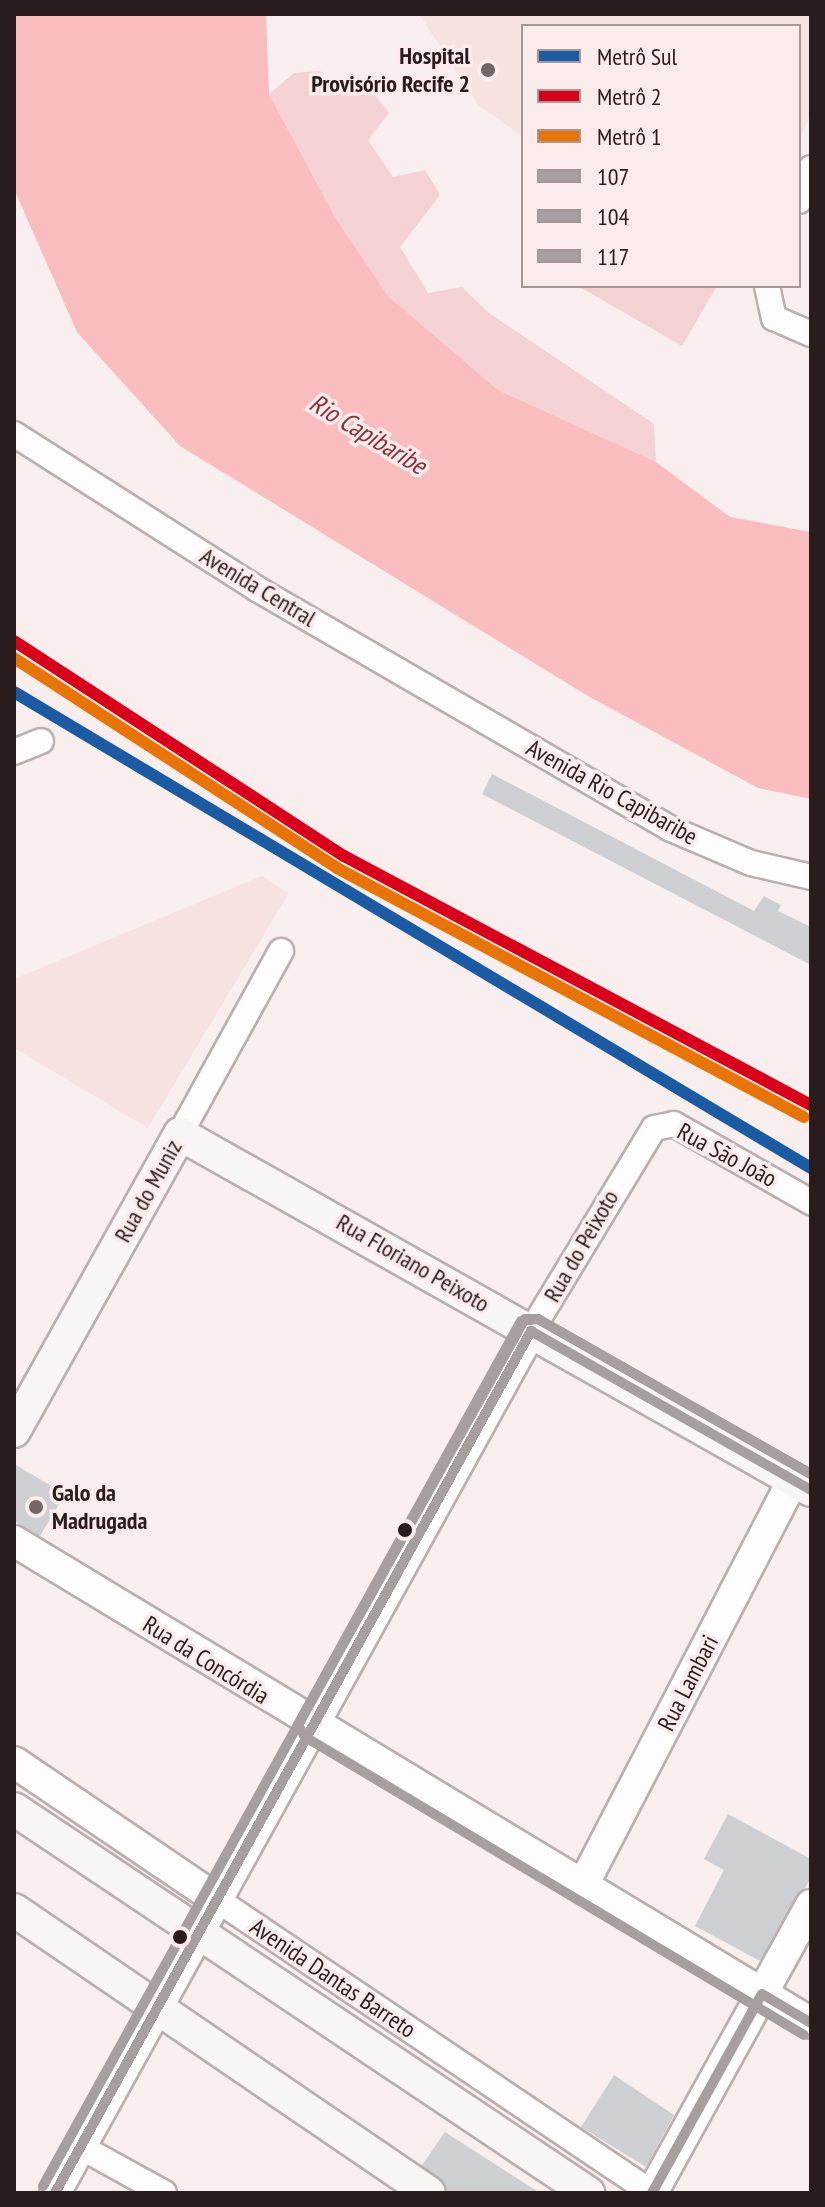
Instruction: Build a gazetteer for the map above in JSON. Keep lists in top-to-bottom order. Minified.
{"streets":{"main road":["Rua do Muniz","Rua Floriano Peixoto","Avenida Dantas Barreto"],"street":["Avenida Central","Avenida Rio Capibaribe","Rua São João","Rua do Peixoto","Rua da Concórdia","Rua Lambari"]},"crossings":[["Avenida Central","Avenida Rio Capibaribe"],["Rua São João","Rua do Peixoto"],["Rua do Muniz","Rua Floriano Peixoto"],["Rua do Peixoto","Rua Floriano Peixoto"],["Rua do Peixoto","Rua da Concórdia"],["Rua do Peixoto","Avenida Dantas Barreto"],["Rua Floriano Peixoto","Rua Lambari"],["Rua da Concórdia","Rua Lambari"]],"water":["Rio Capibaribe"],"places":["Hospital Provisório Recife 2","Galo da Madrugada"],"lines":["metro line 2","metro line 1","metro line Sul","transit line 104","transit line 117","transit line 107"],"legend":["Metrô Sul","Metrô 2","Metrô 1","107","104","117"]}
